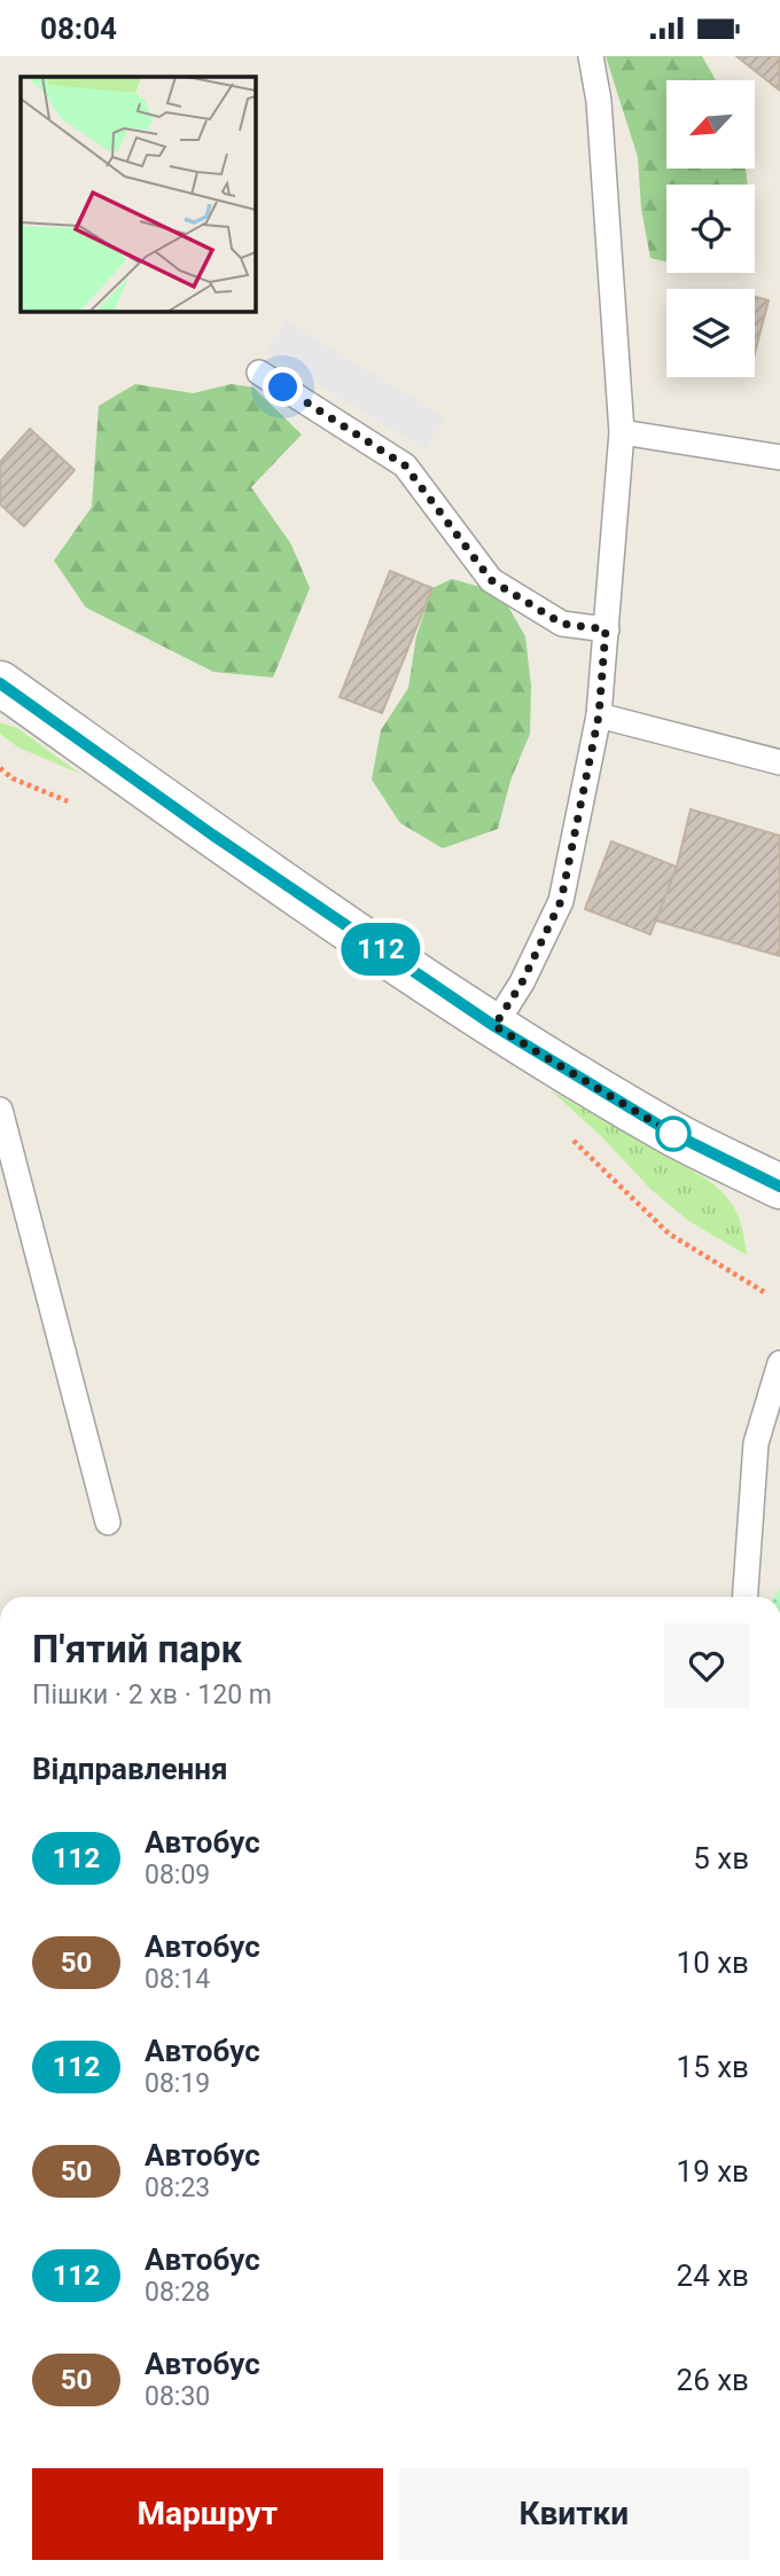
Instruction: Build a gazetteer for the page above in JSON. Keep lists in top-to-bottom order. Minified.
{"lines":["bus line 112"],"north":"bottom left","page":{"status":"08:04","on_map":"112","heading":[["П'ятий парк","Пішки · 2 хв · 120 m"],"Відправлення"],"list":[{"mark":"112","name":"Автобус","note":"08:09","value":"5 хв"},{"mark":"50","name":"Автобус","note":"08:14","value":"10 хв"},{"mark":"112","name":"Автобус","note":"08:19","value":"15 хв"},{"mark":"50","name":"Автобус","note":"08:23","value":"19 хв"},{"mark":"112","name":"Автобус","note":"08:28","value":"24 хв"},{"mark":"50","name":"Автобус","note":"08:30","value":"26 хв"}],"buttons":["Маршрут","Квитки"]}}
